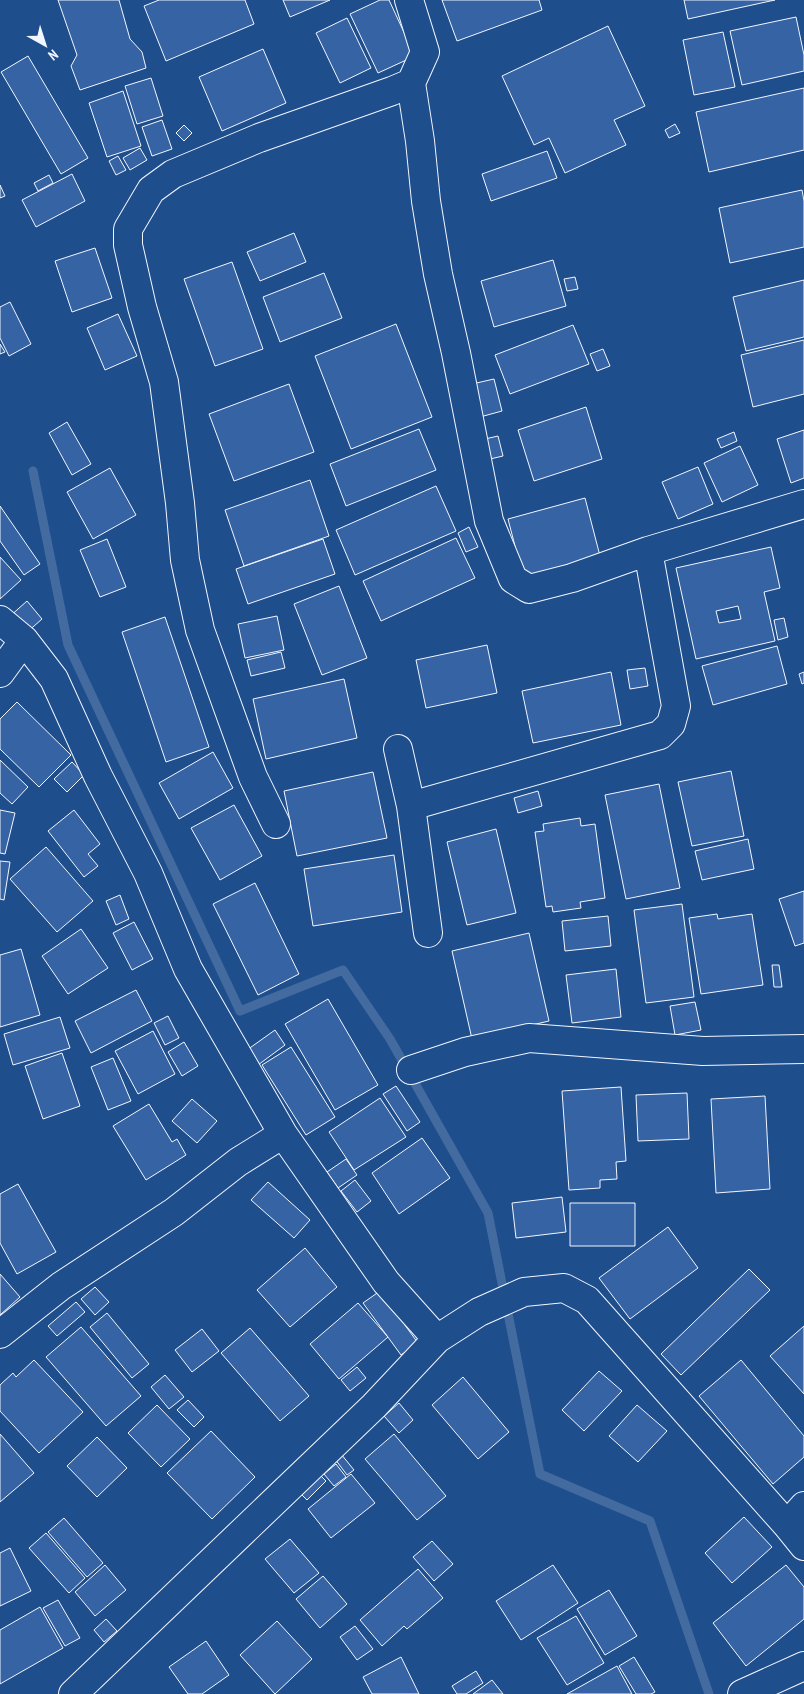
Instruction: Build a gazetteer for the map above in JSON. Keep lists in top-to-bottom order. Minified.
{"north":"bottom right"}
